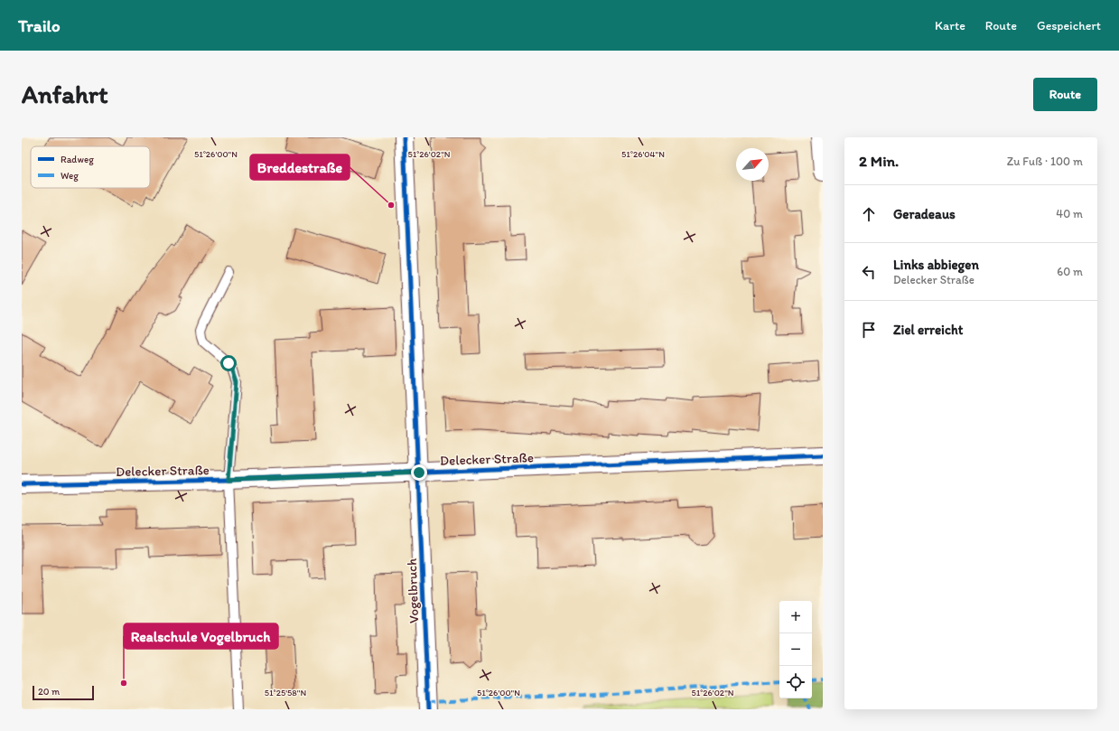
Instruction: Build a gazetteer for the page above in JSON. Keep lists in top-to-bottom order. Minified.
{"streets":{"street":["Delecker Straße","Vogelbruch"]},"crossings":[["Delecker Straße","Vogelbruch"]],"places":["Breddestraße","Realschule Vogelbruch"],"legend":["Radweg","Weg"],"scale_bar":"20 m","north":"top right","page":{"header":"Trailo","nav":["Karte","Route","Gespeichert"],"buttons":"Route","title":"Anfahrt","heading":["2 Min.","Zu Fuß · 100 m"],"list":[["Geradeaus","40 m"],["Links abbiegen","Delecker Straße","60 m"],"Ziel erreicht"],"map_buttons":["+","−"],"scale":"20 m"},"coordinates":["51°26'00\"N","51°26'02\"N","51°26'04\"N","51°25'58\"N"]}
